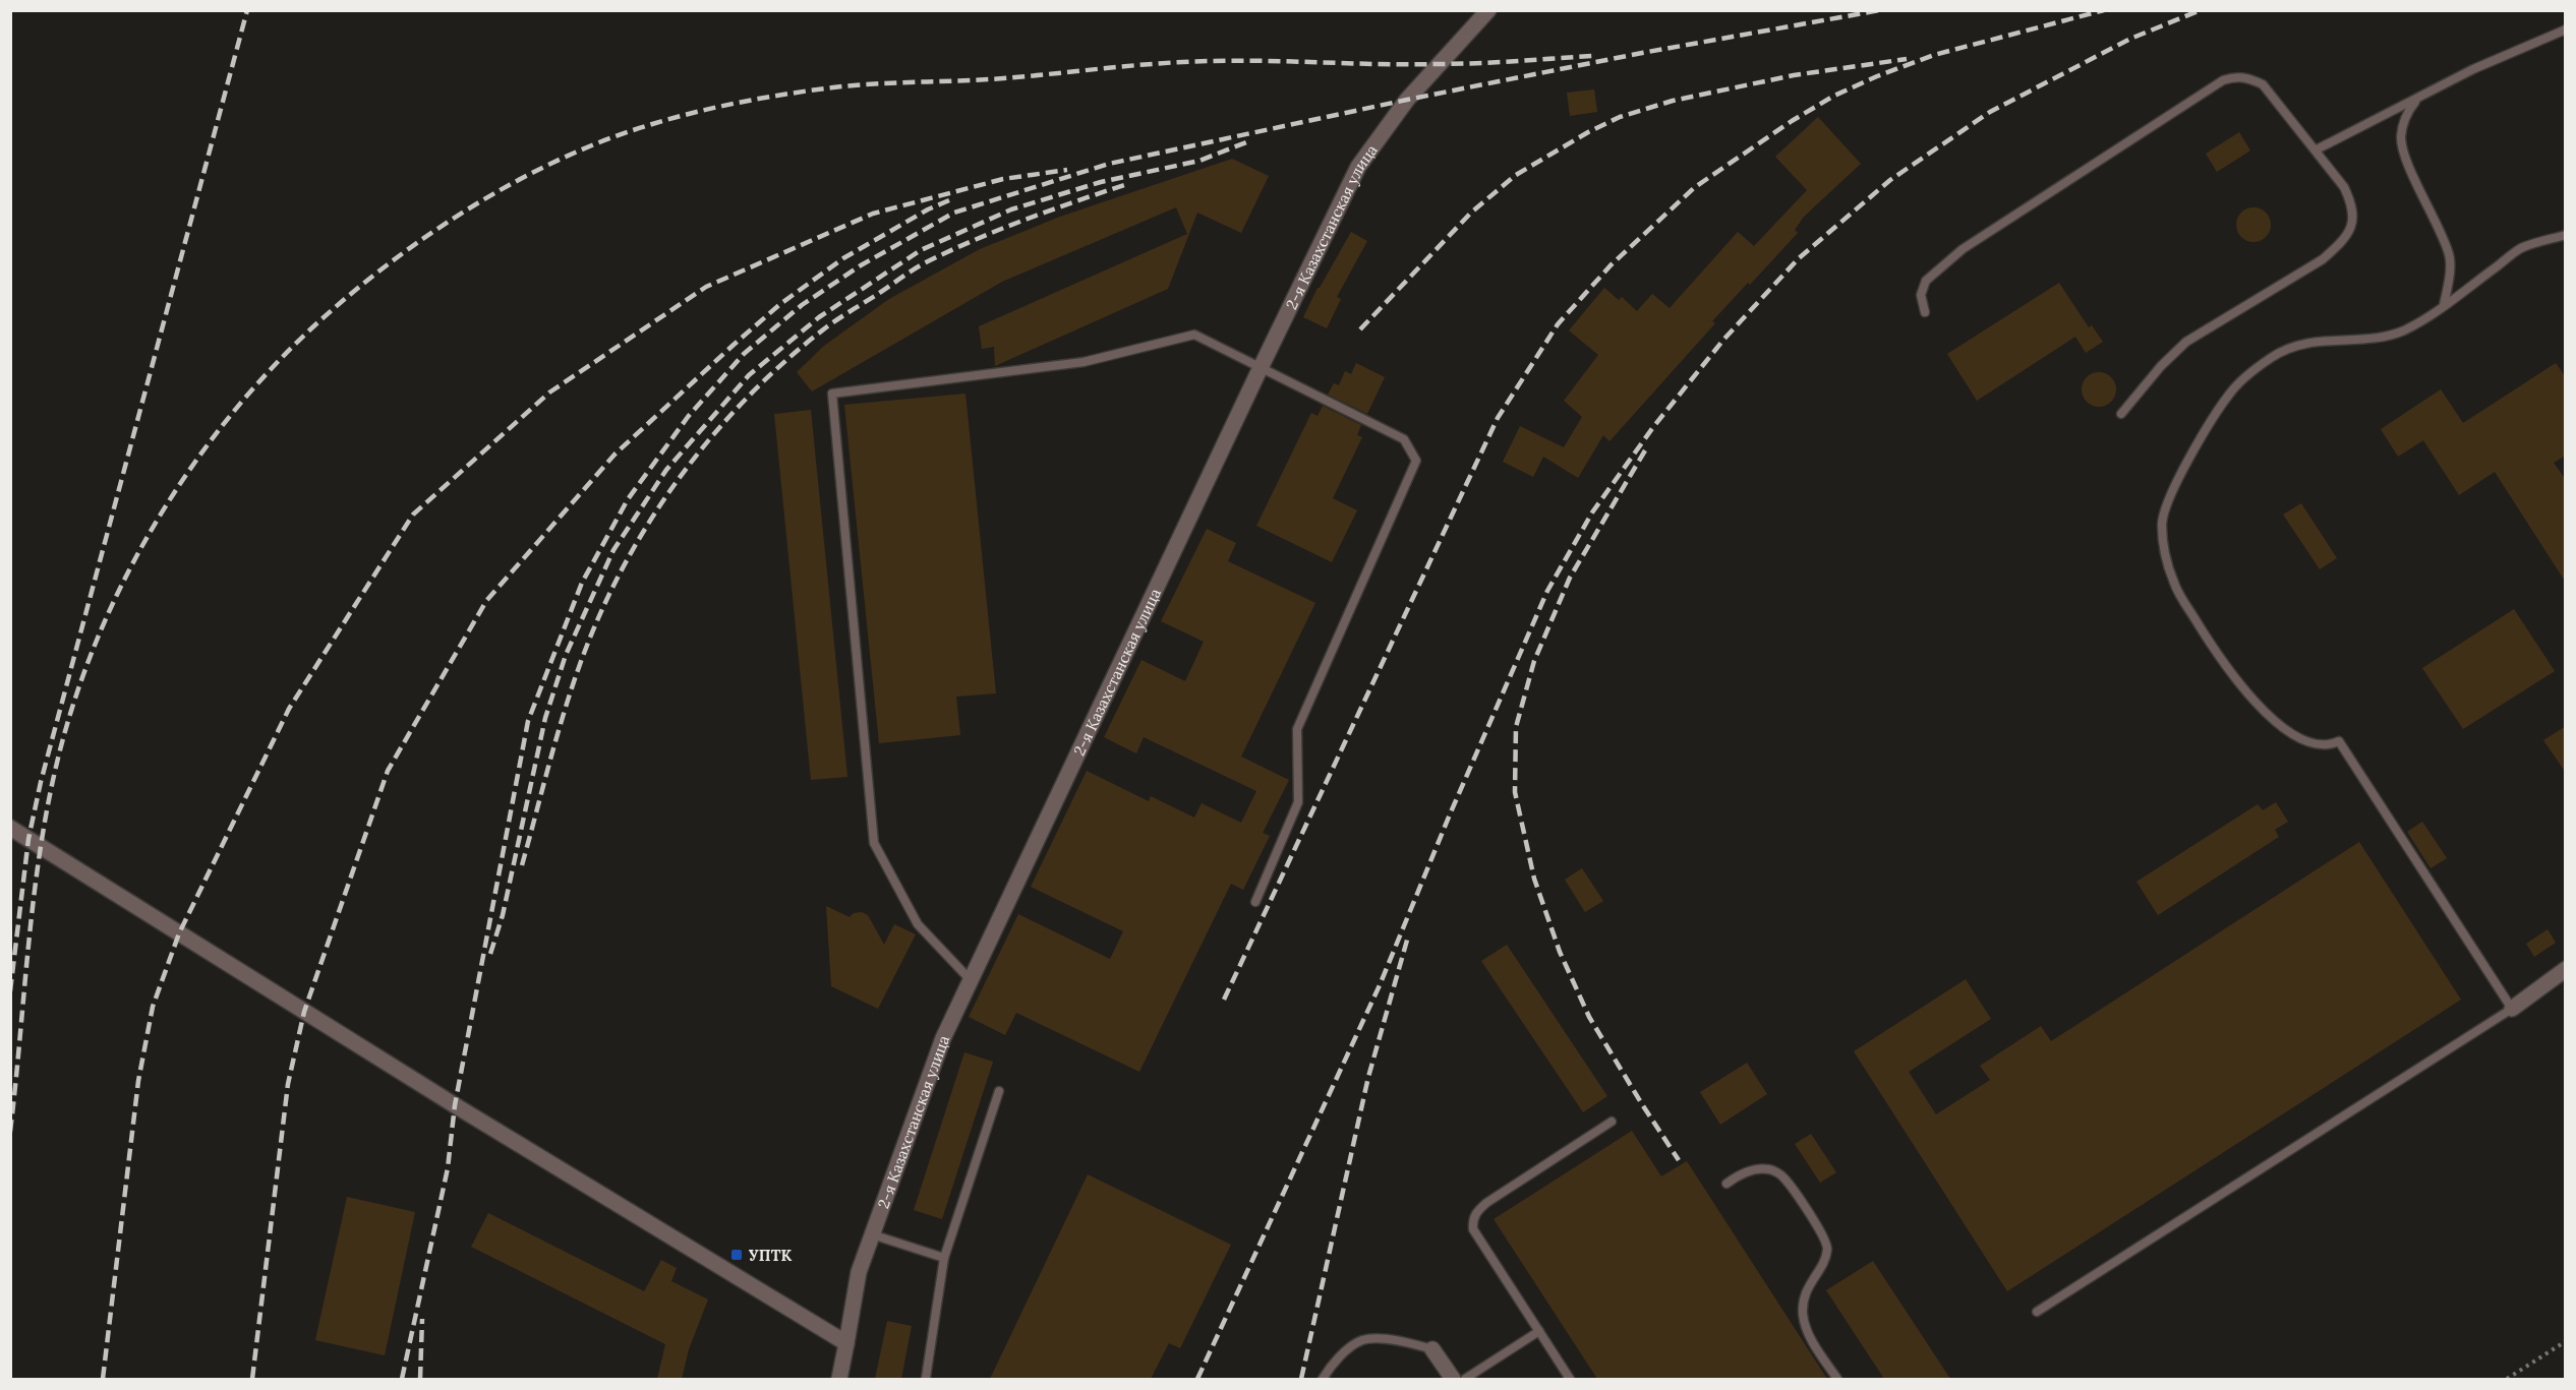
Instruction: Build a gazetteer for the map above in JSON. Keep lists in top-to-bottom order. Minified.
{"streets":{"street":["2-я Казахстанская улица"]},"places":{"transit":["УПТК"]}}
